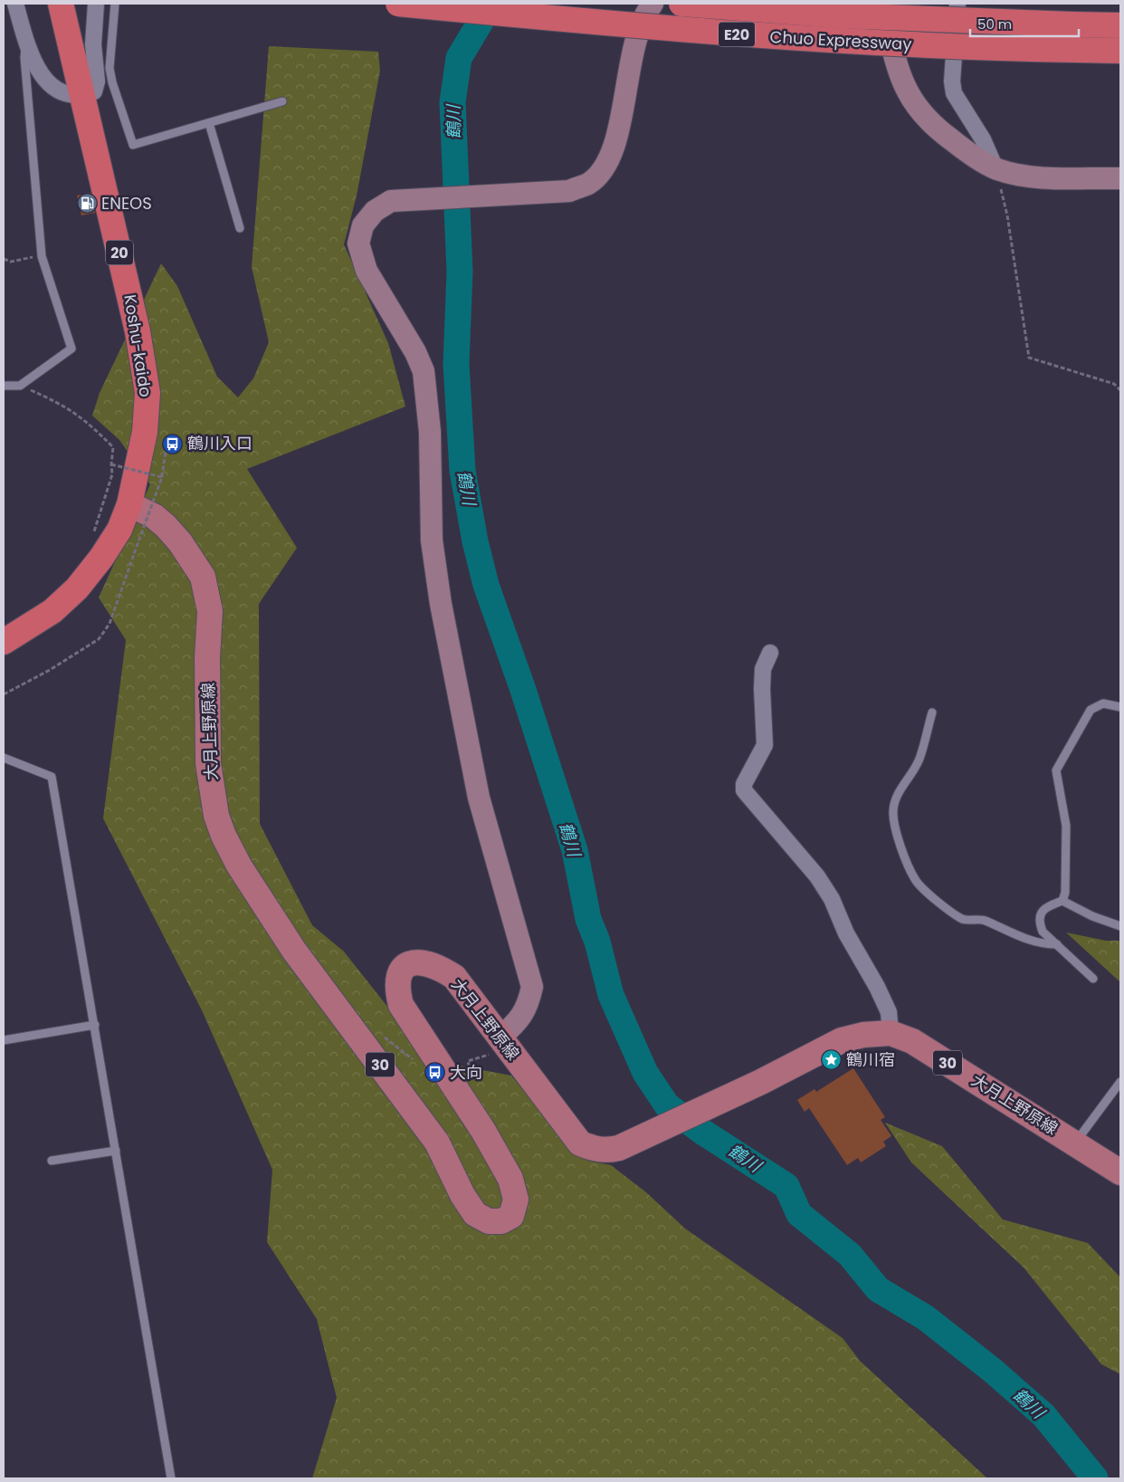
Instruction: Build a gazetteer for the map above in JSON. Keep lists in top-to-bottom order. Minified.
{"streets":{"highway":["E20","Chuo Expressway","20","Koshu-kaido"],"main road":["大月上野原線","30"]},"crossings":[["Koshu-kaido","大月上野原線"]],"water":["鶴川"],"places":{"fuel station":["ENEOS"],"bus stop":["鶴川入口","大向"],"place":["鶴川宿"]},"scale_bar":"50 m"}
